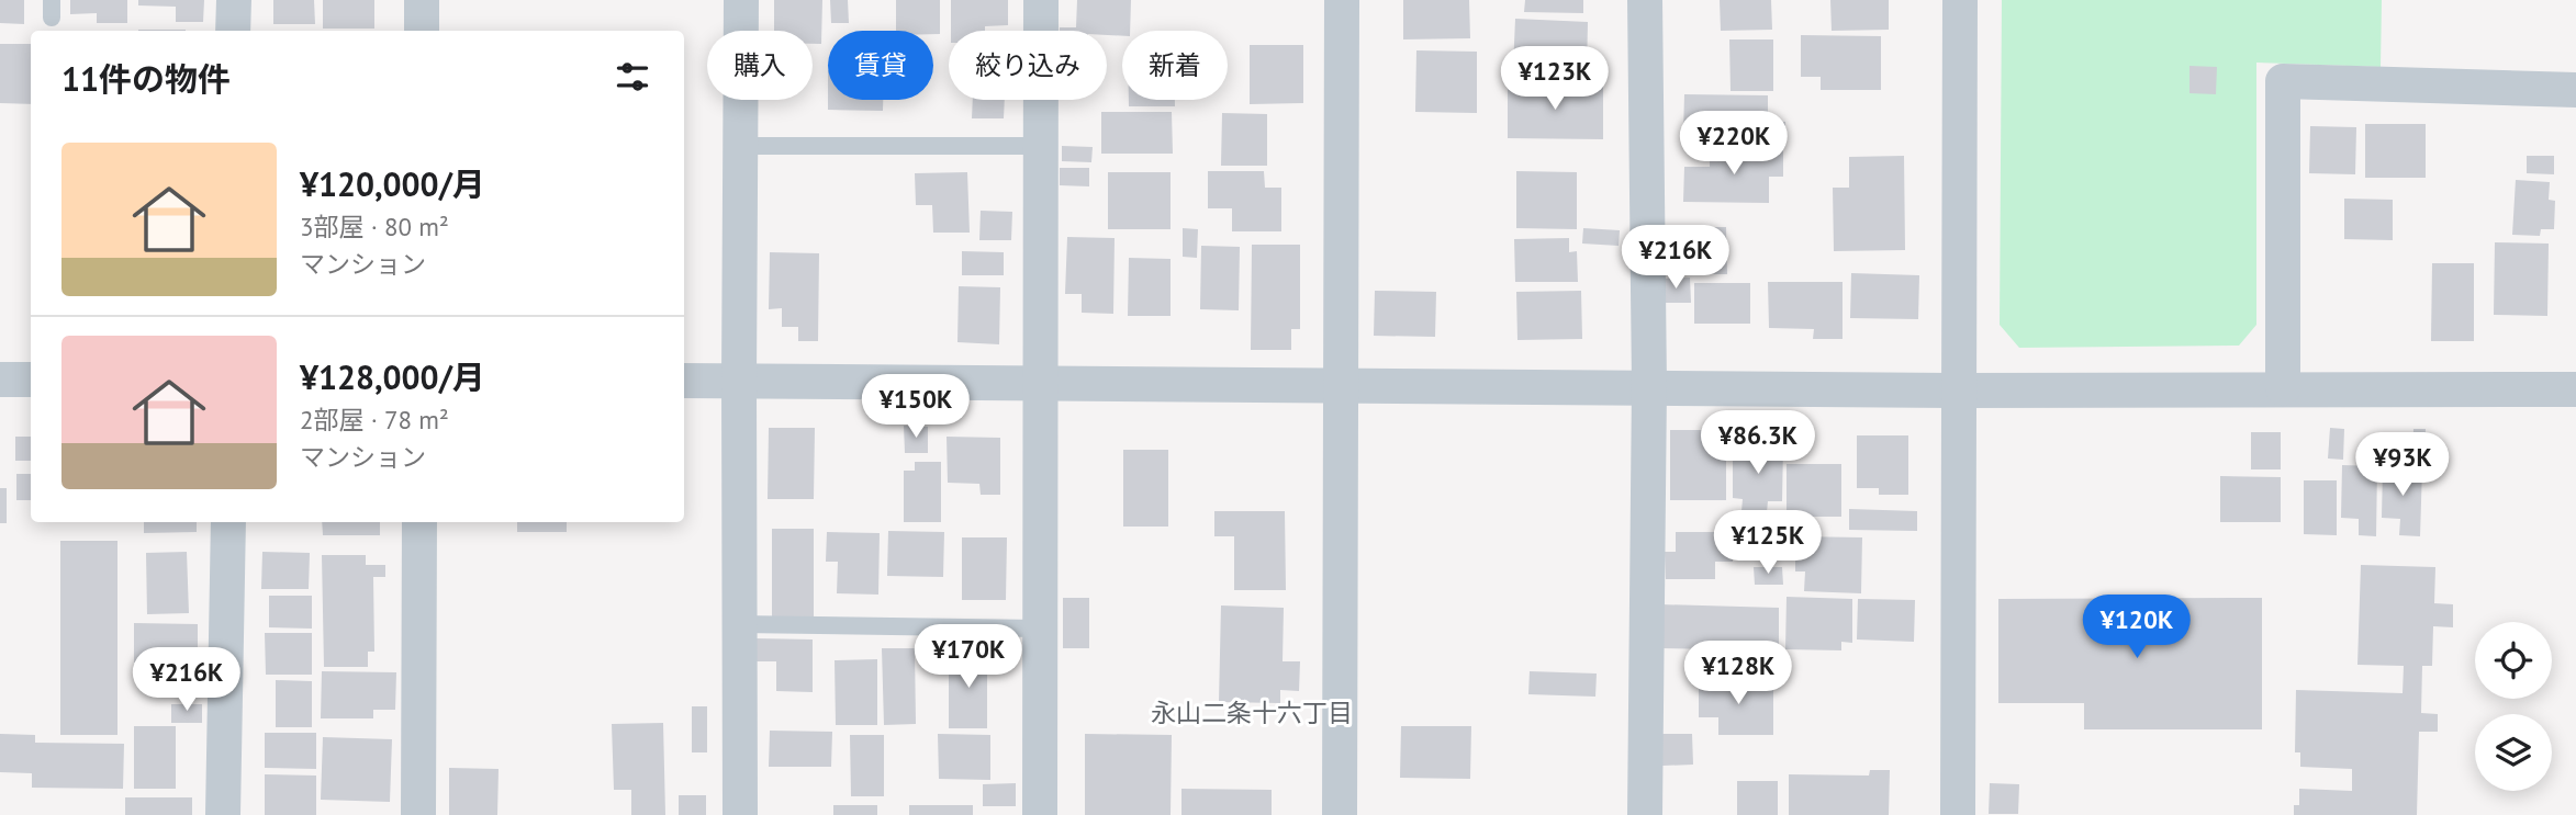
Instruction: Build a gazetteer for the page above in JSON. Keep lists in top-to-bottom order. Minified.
{"districts":["永山二条十六丁目"],"page":{"chip":["購入","賃貸","絞り込み","新着"],"heading":"11件の物件","price":["¥123K","¥220K","¥216K","¥150K","¥86.3K","¥93K","¥125K","¥120K","¥170K","¥128K","¥216K"],"list":[{"name":"¥120,000/月","note":"3部屋 · 80 m² · マンション"},{"name":"¥128,000/月","note":"2部屋 · 78 m² · マンション"}]}}
